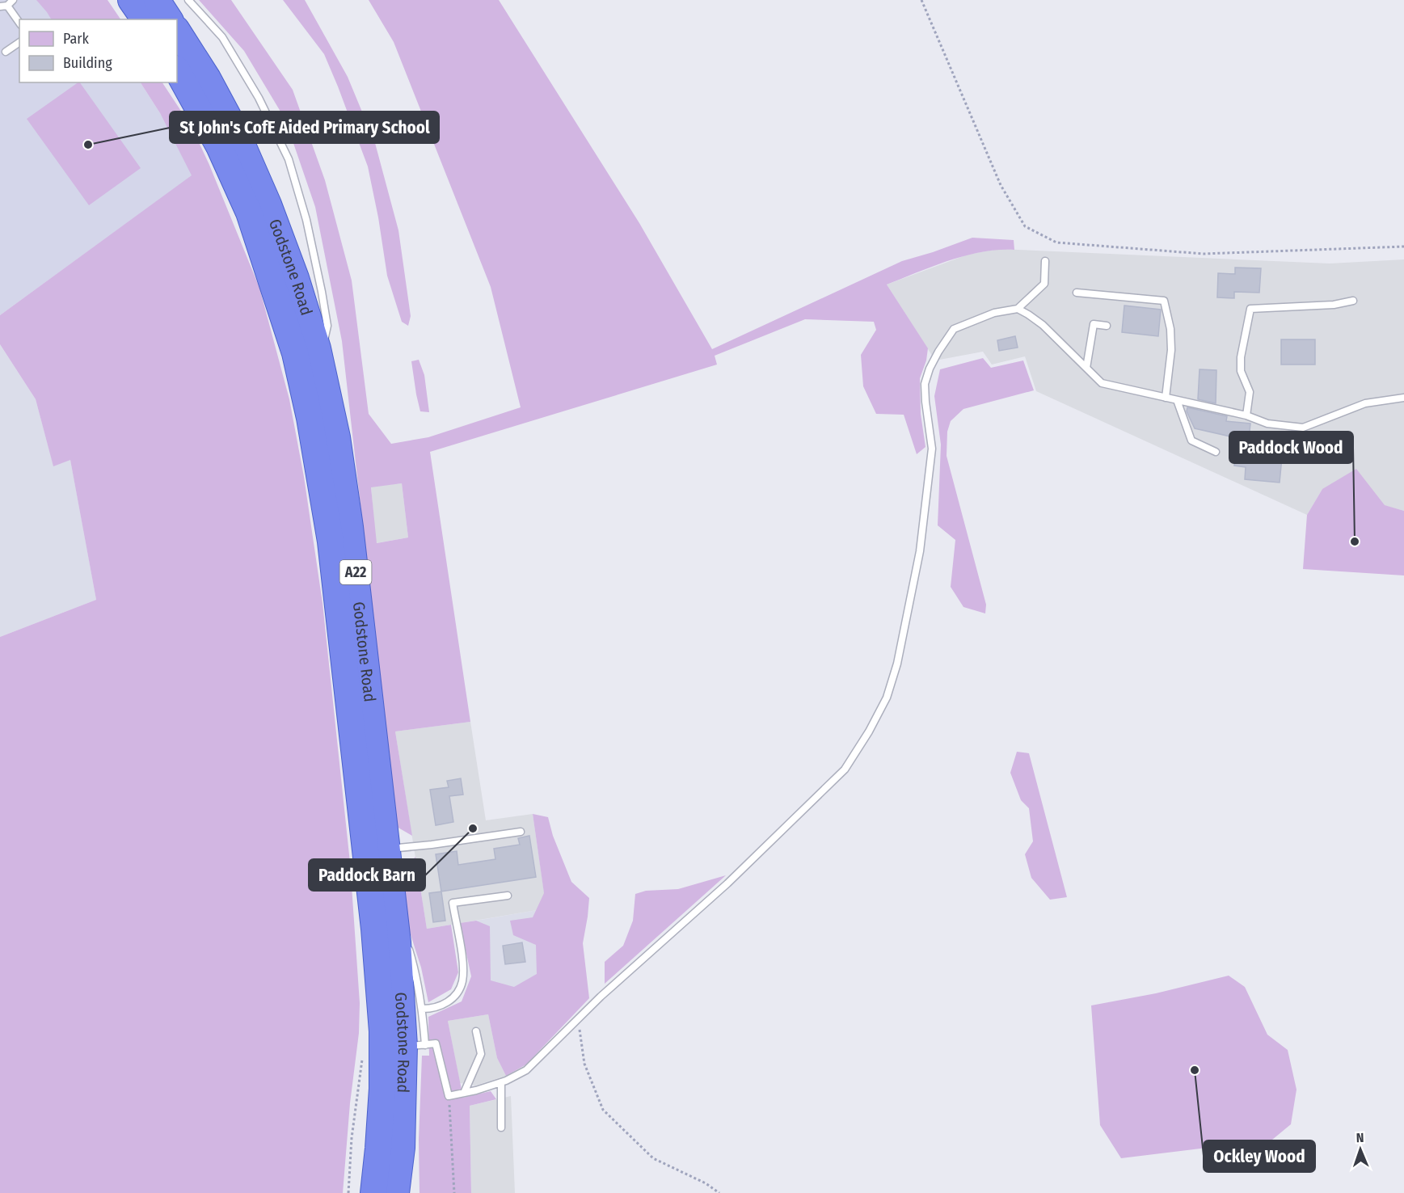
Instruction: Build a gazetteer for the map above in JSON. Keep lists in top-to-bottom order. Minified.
{"streets":{"highway":["Godstone Road","A22"]},"places":["St John's CofE Aided Primary School","Paddock Wood","Paddock Barn","Ockley Wood"],"legend":["Park","Building"],"north":"top"}
